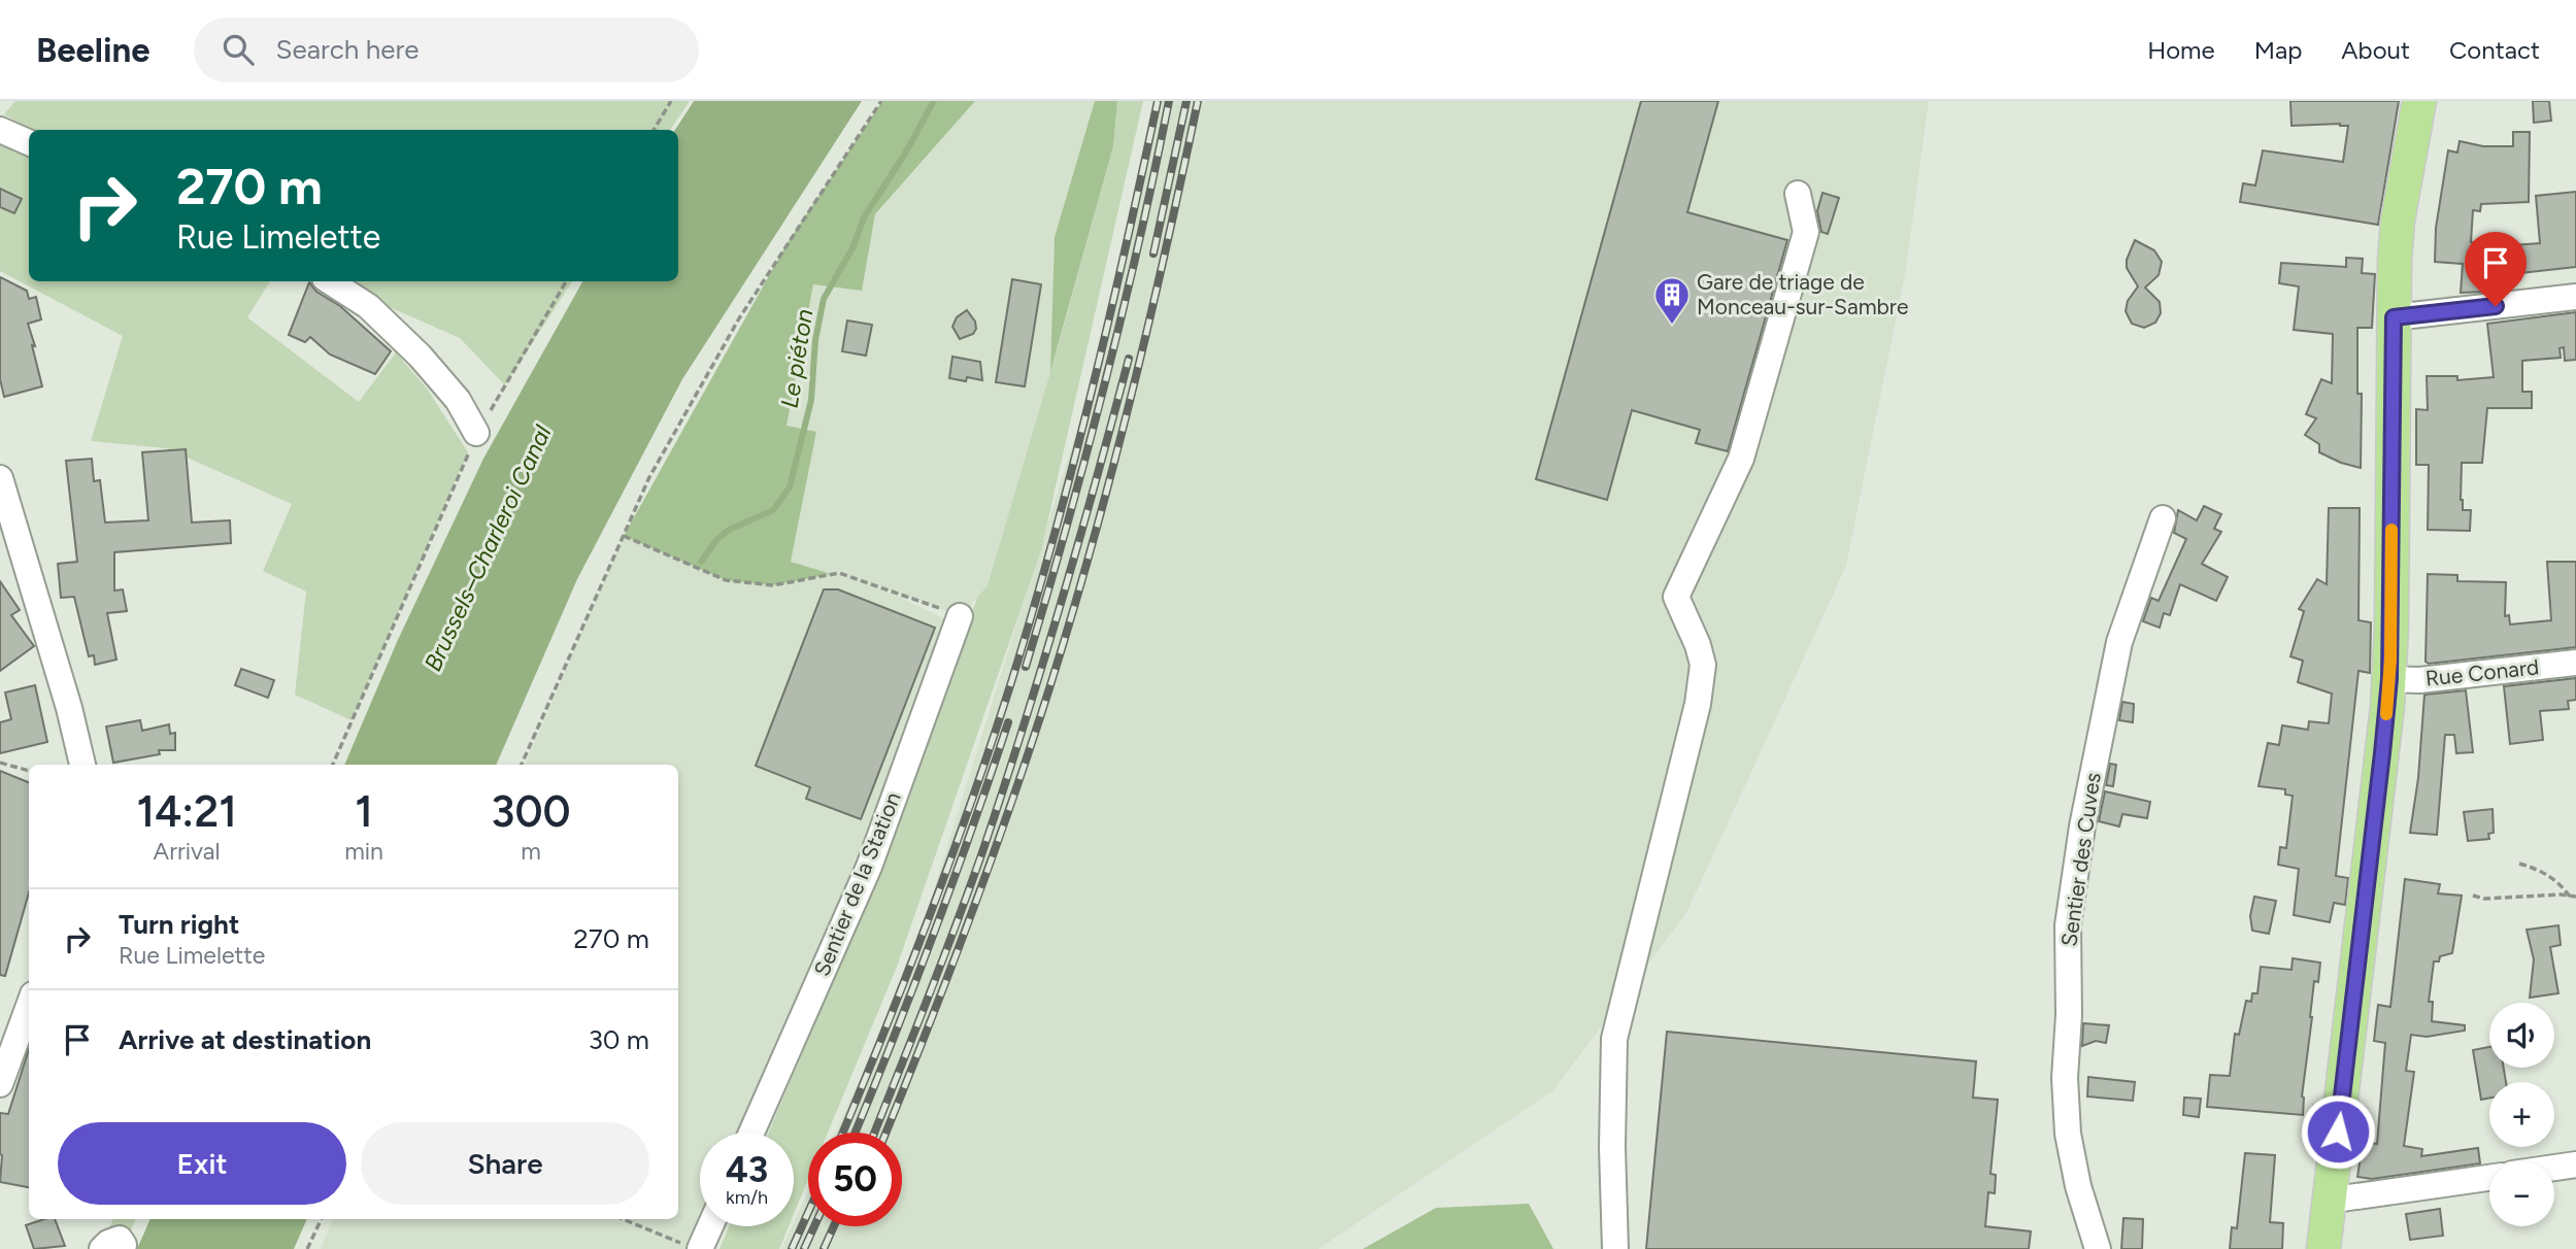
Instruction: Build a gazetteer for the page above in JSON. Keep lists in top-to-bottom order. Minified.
{"streets":{"street":["Rue Conard","Sentier des Cuves","Sentier de la Station"]},"water":["Le piéton","Brussels–Charleroi Canal"],"places":{"building":["Gare de triage de Monceau-sur-Sambre"]},"page":{"header":"Beeline","search":"Search here","nav":["Home","Map","About","Contact"],"turn":["270 m","Rue Limelette"],"eta":["14:21","Arrival","1","min","300","m"],"list":[{"name":"Turn right","note":"Rue Limelette","value":"270 m"},{"name":"Arrive at destination","value":"30 m"}],"map_buttons":["+","−"],"buttons":["Exit","Share"],"speed":"43 km/h","limit":"50"}}
